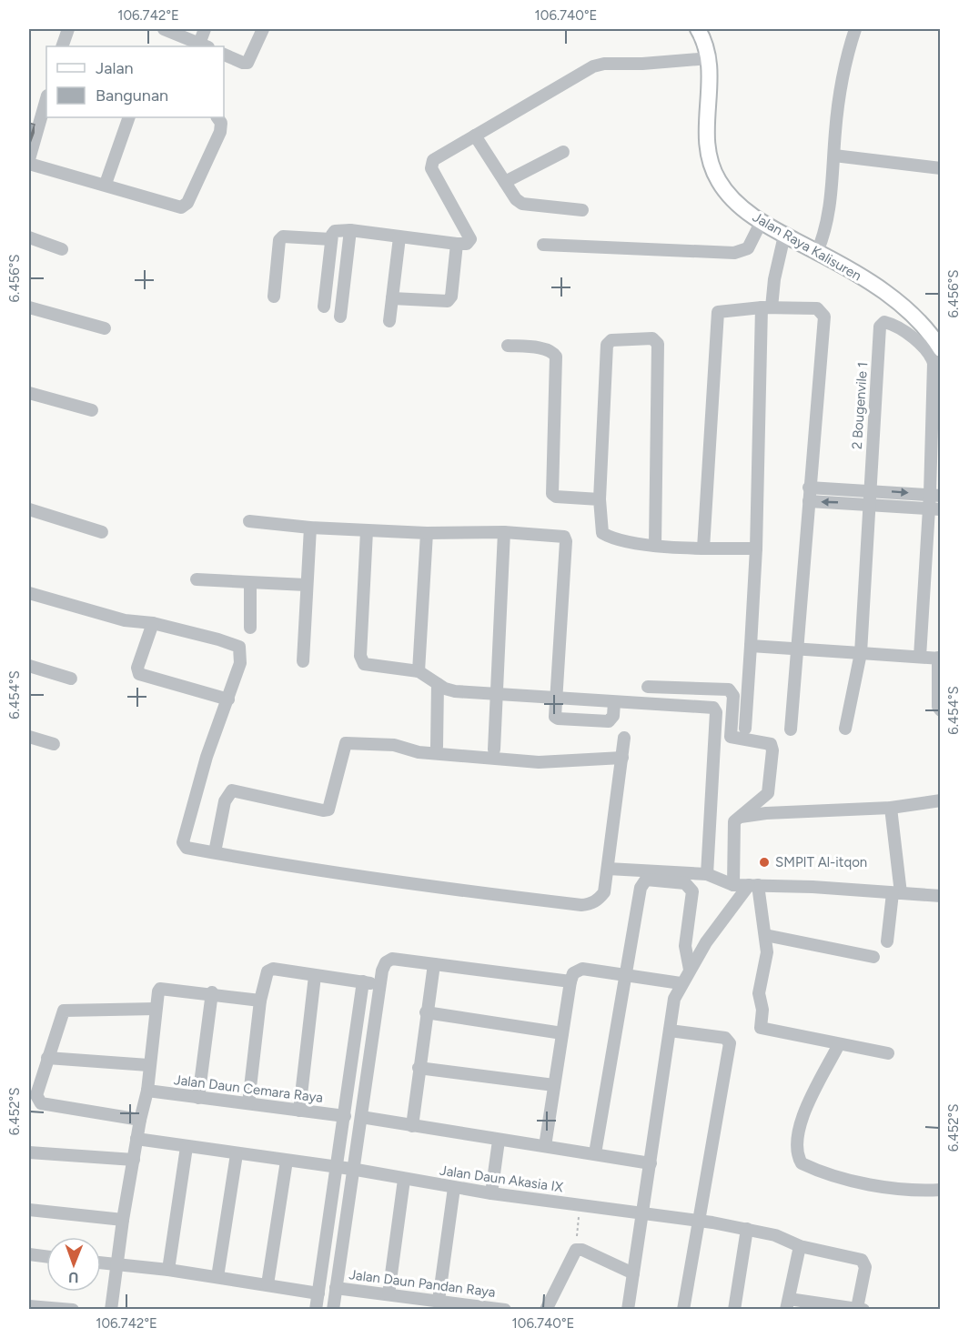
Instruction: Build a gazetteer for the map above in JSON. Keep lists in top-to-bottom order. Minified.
{"streets":{"main road":["Jalan Raya Kalisuren"],"street":["2 Bougenvile 1","Jalan Daun Cemara Raya","Jalan Daun Akasia IX","Jalan Daun Pandan Raya"]},"places":["SMPIT Al-itqon"],"legend":["Jalan","Bangunan"],"north":"bottom","coordinates":["106.742°E","106.740°E","6.456°S","6.454°S","6.452°S"]}
